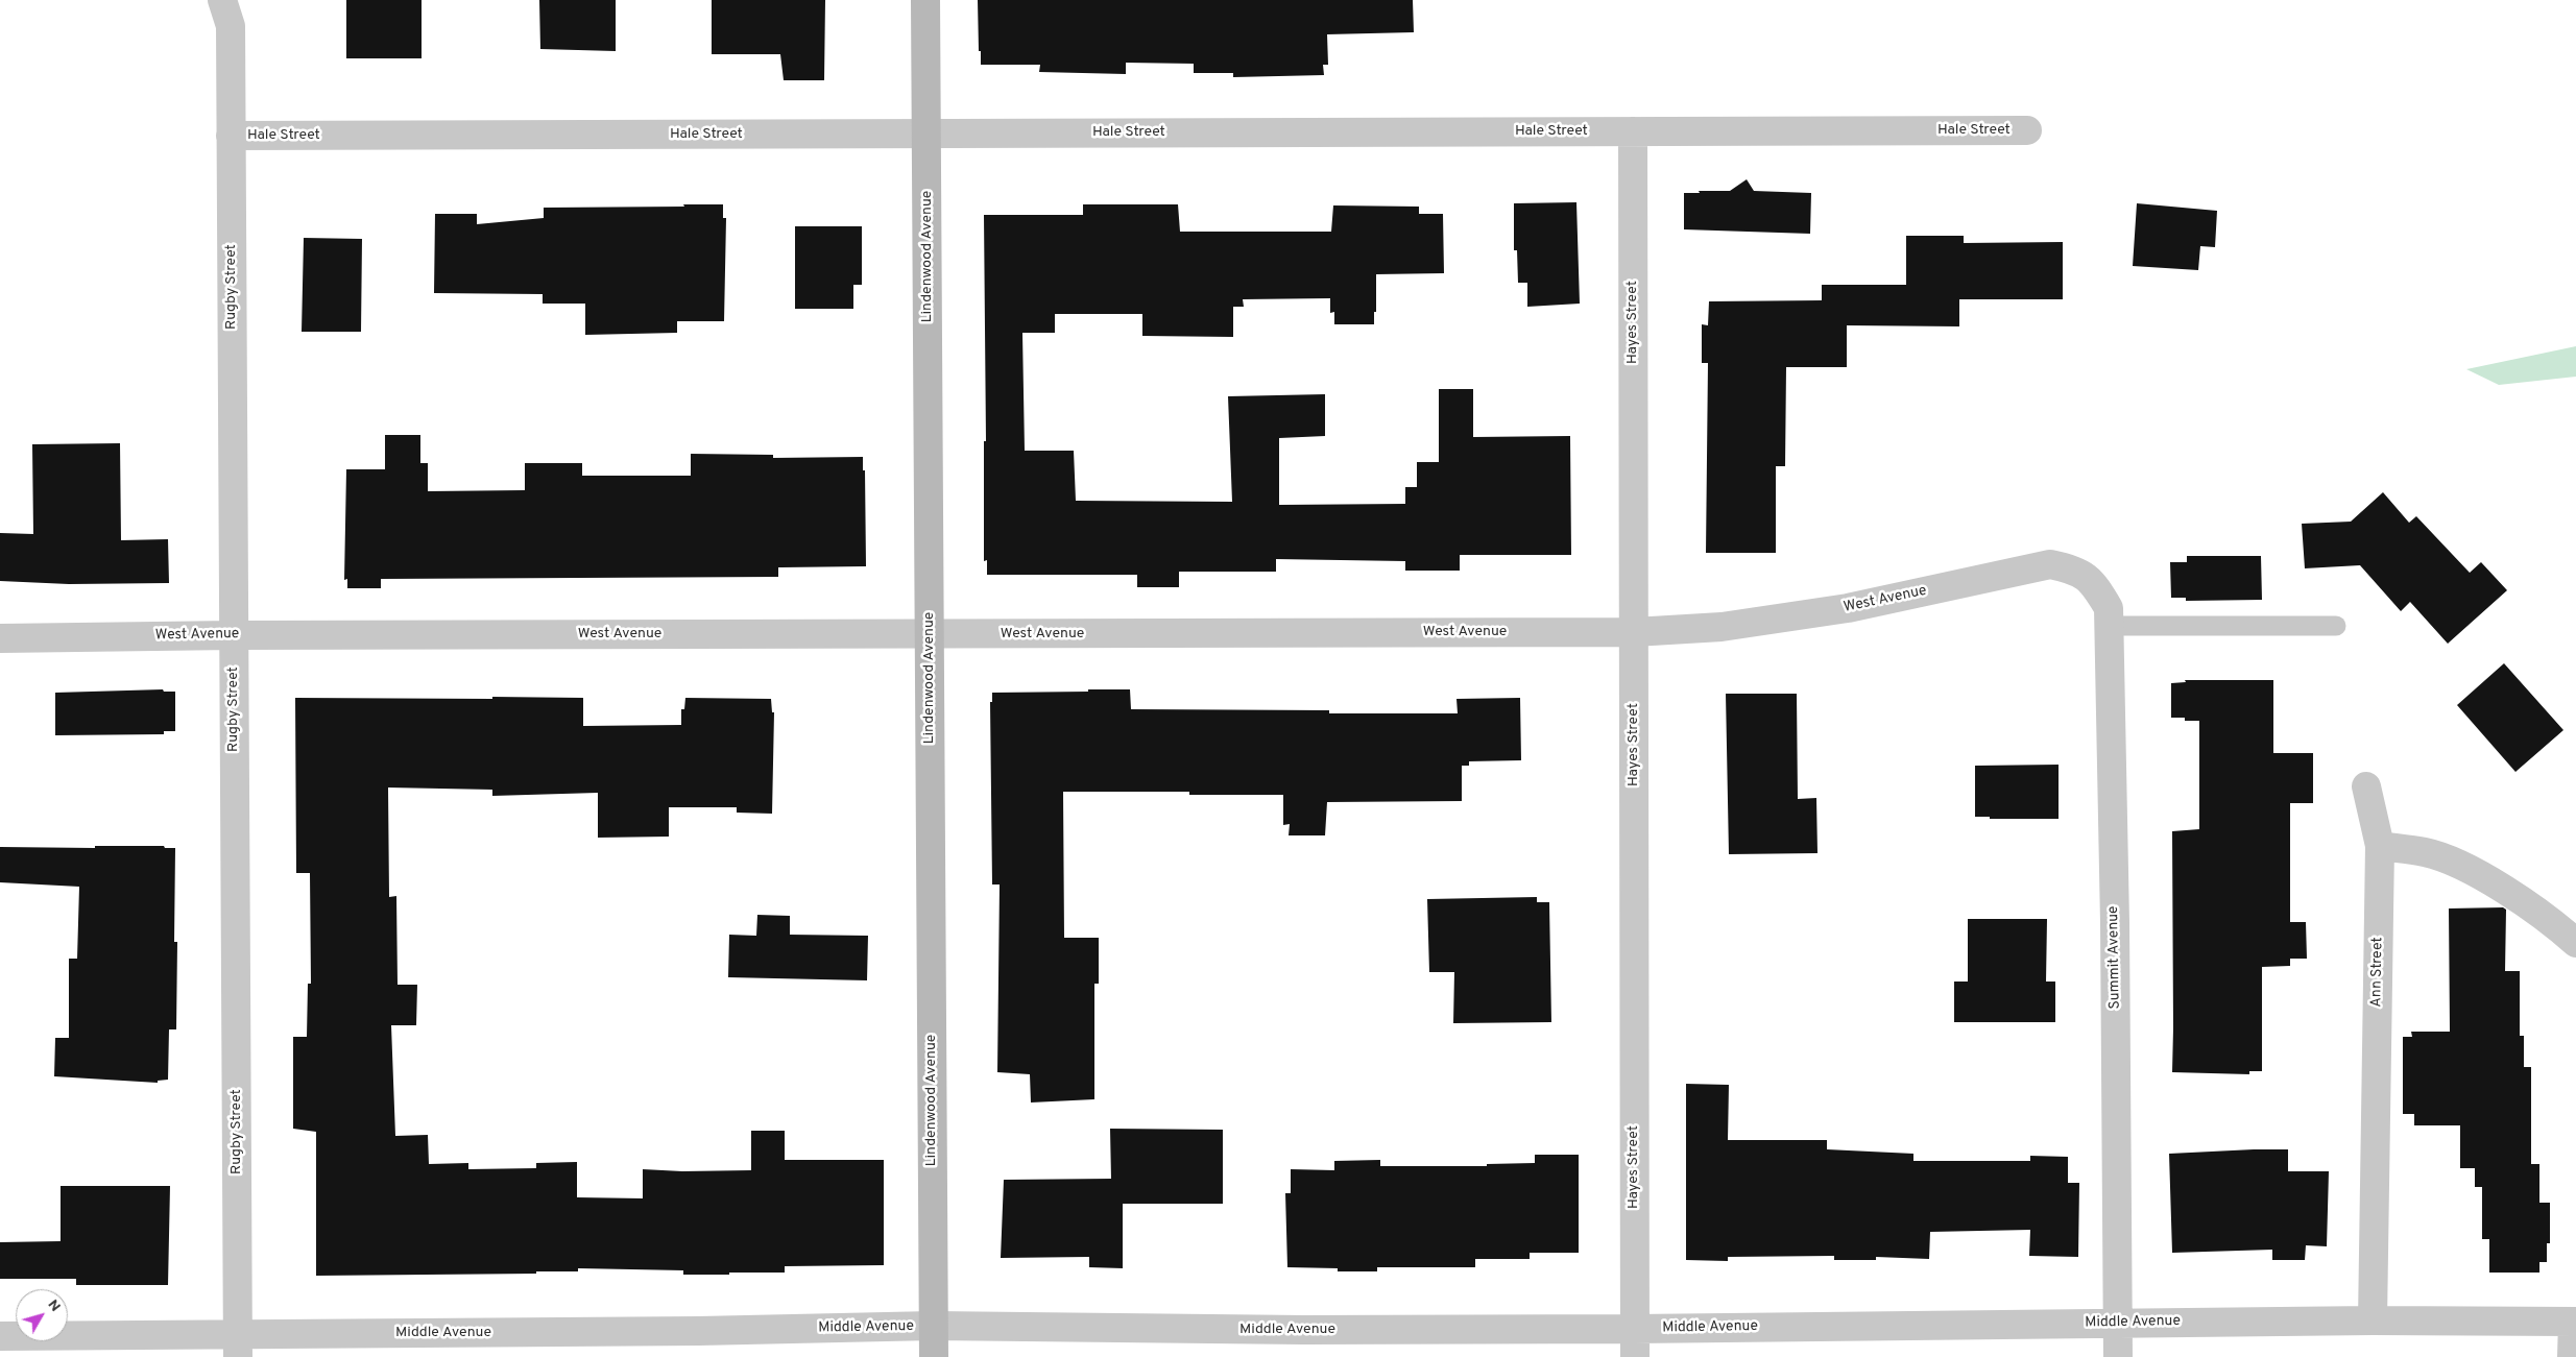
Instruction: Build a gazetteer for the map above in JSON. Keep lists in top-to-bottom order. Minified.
{"streets":{"street":["Hale Street","Lindenwood Avenue","Rugby Street","Hayes Street","West Avenue","Summit Avenue","Ann Street","Middle Avenue"]},"crossings":[["Hale Street","Lindenwood Avenue"],["Hale Street","Rugby Street"],["Hale Street","Hayes Street"],["Lindenwood Avenue","West Avenue"],["Lindenwood Avenue","Middle Avenue"],["Rugby Street","West Avenue"],["Rugby Street","Middle Avenue"],["Hayes Street","West Avenue"],["Hayes Street","Middle Avenue"],["West Avenue","Summit Avenue"],["Summit Avenue","Middle Avenue"],["Ann Street","Middle Avenue"]],"north":"top right"}
